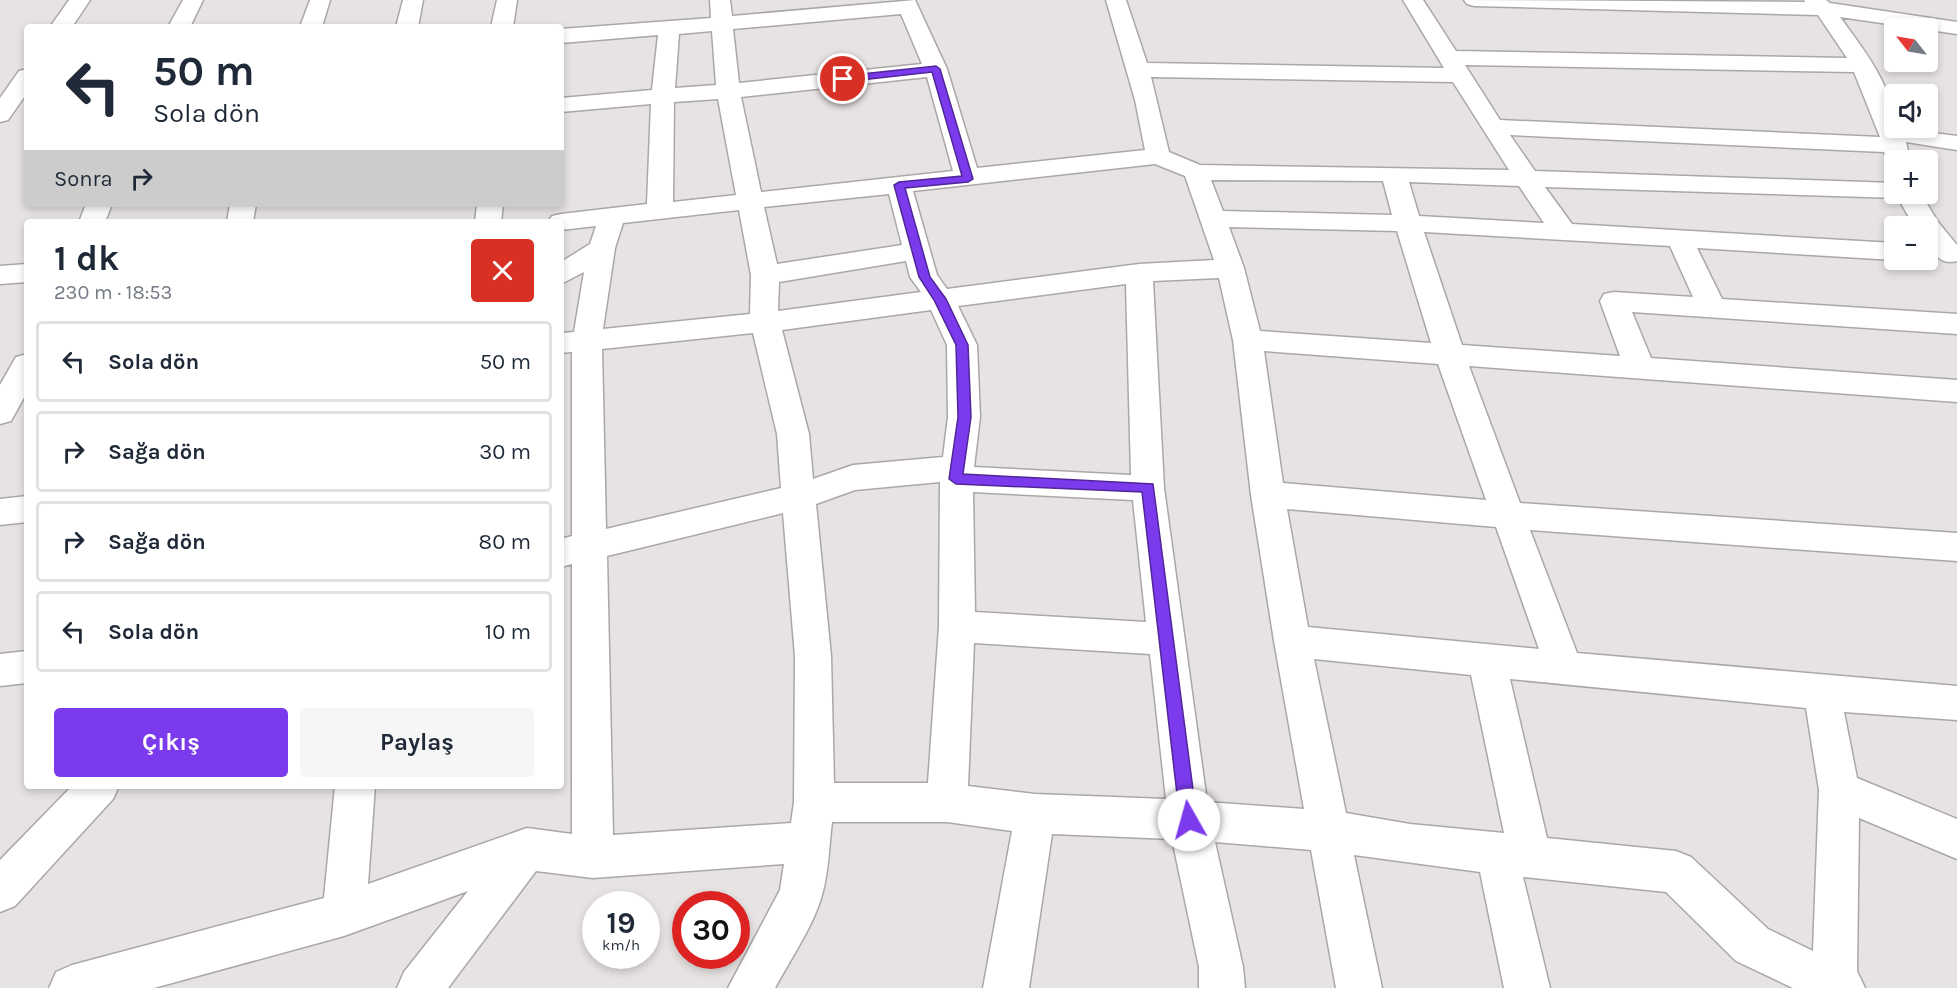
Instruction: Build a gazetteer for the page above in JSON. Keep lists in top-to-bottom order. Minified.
{"north":"top left","page":{"map_buttons":["+","−"],"turn":["50 m","Sola dön"],"then":"Sonra","heading":["1 dk","230 m · 18:53"],"list":[{"name":"Sola dön","value":"50 m"},{"name":"Sağa dön","value":"30 m"},{"name":"Sağa dön","value":"80 m"},{"name":"Sola dön","value":"10 m"}],"buttons":["Çıkış","Paylaş"],"speed":"19 km/h","limit":"30"}}
